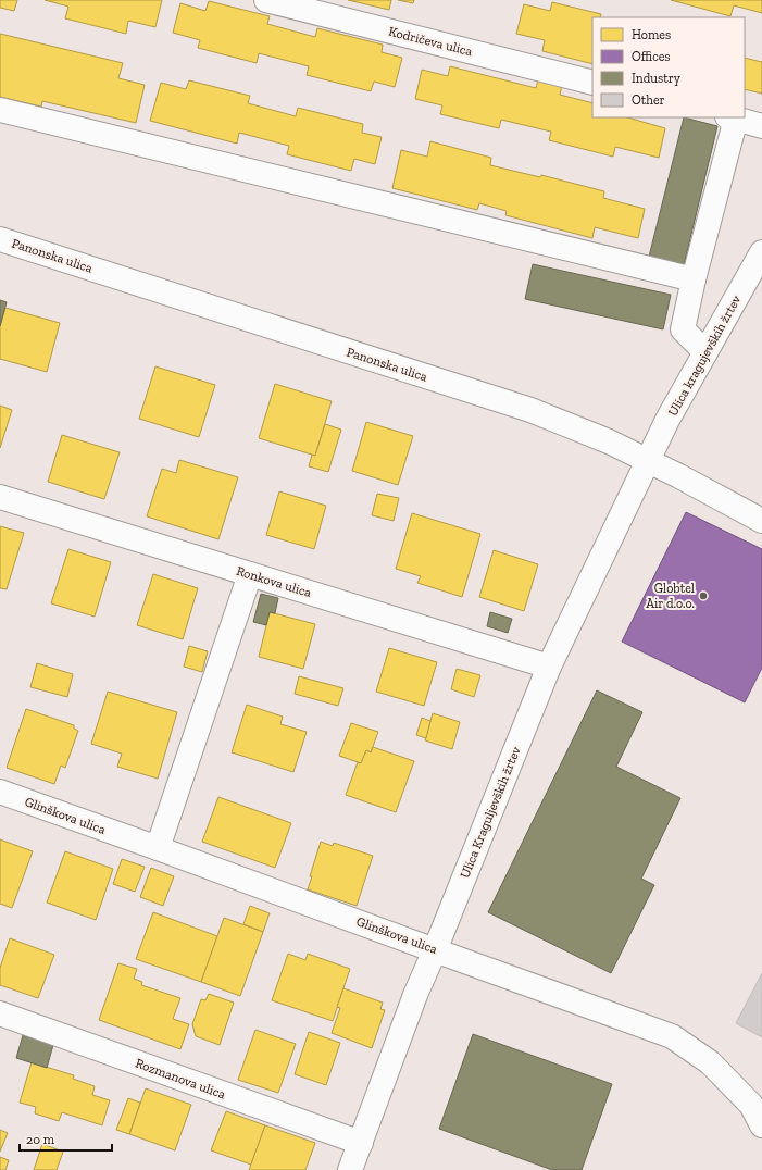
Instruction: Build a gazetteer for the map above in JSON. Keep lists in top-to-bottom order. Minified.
{"streets":{"street":["Kodričeva ulica","Panonska ulica","Ulica kragujevških žrtev","Ronkova ulica","Ulica Kraguljevških žrtev","Glinškova ulica","Rozmanova ulica"]},"crossings":[["Panonska ulica","Ulica kragujevških žrtev"],["Panonska ulica","Ulica Kraguljevških žrtev"],["Ulica kragujevških žrtev","Ulica Kraguljevških žrtev"],["Ronkova ulica","Ulica Kraguljevških žrtev"],["Ulica Kraguljevških žrtev","Glinškova ulica"],["Ulica Kraguljevških žrtev","Rozmanova ulica"]],"places":["Globtel Air d.o.o."],"legend":["Homes","Offices","Industry","Other"],"scale_bar":"20 m"}
